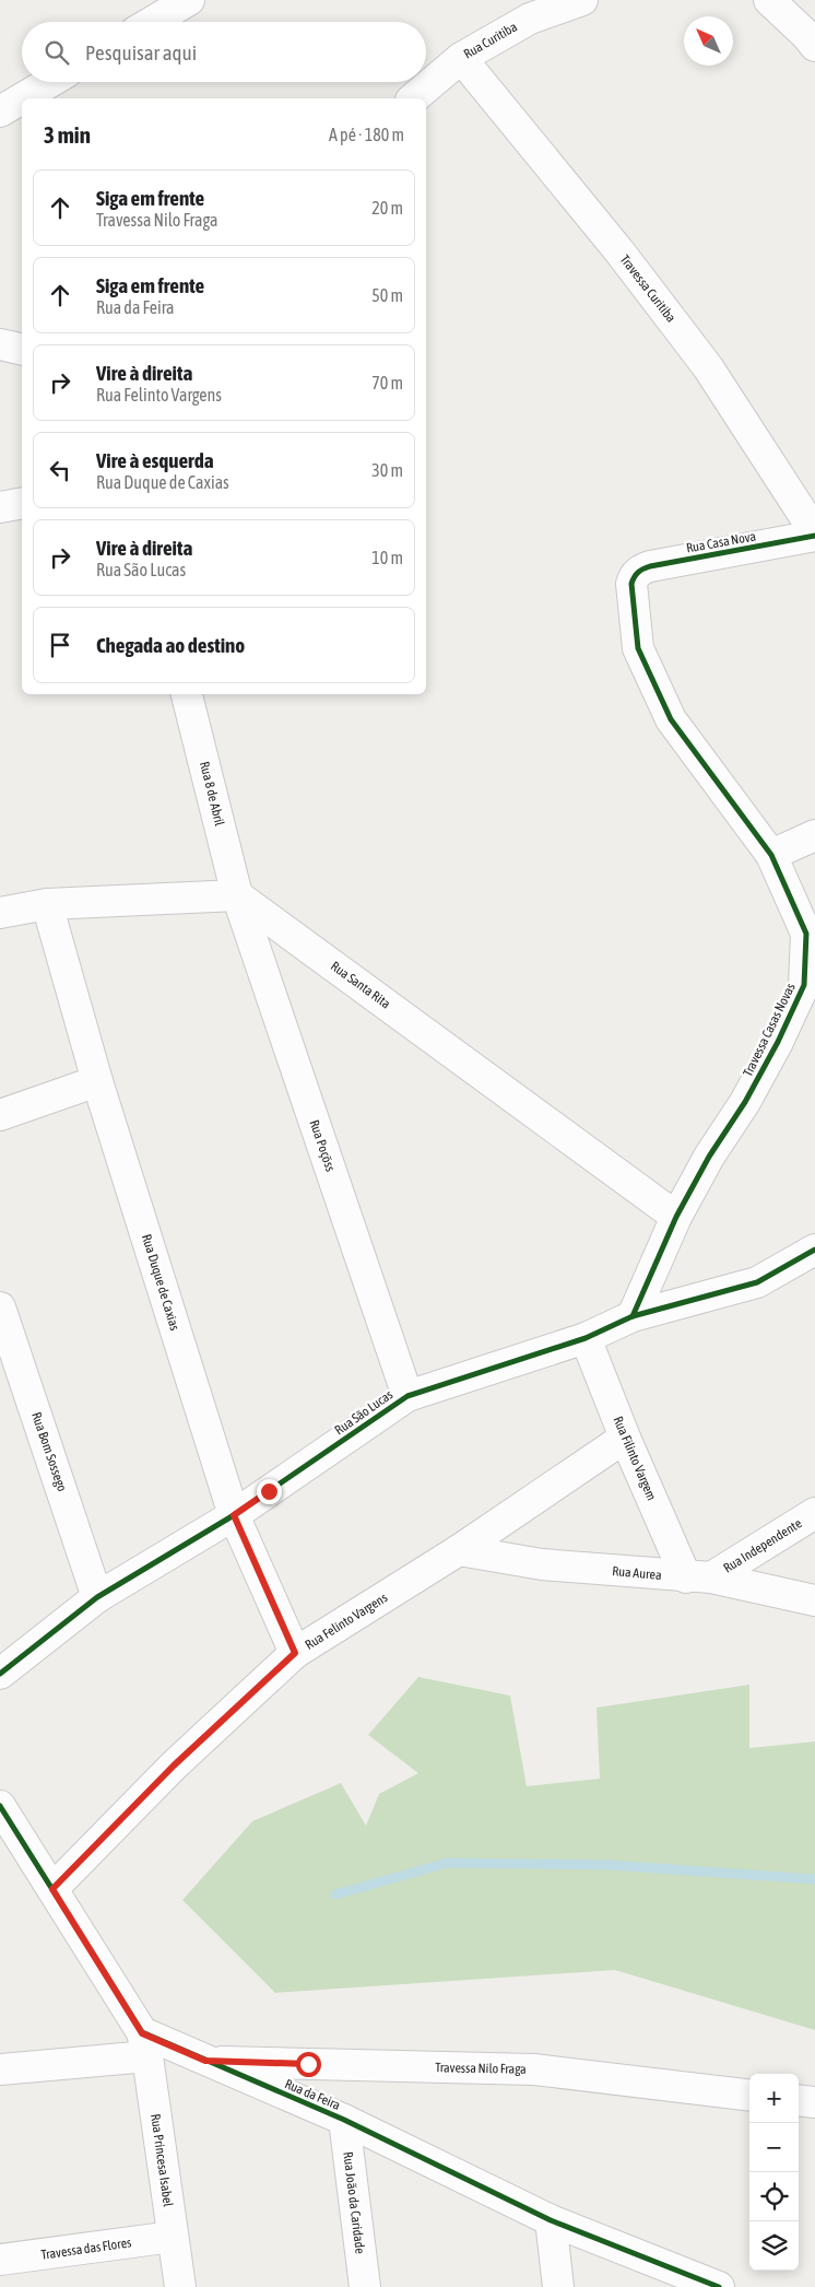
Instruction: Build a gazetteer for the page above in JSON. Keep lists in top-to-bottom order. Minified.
{"streets":{"street":["Rua Curitiba","Travessa Curitiba","Rua Casa Nova","Rua 8 de Abril","Rua Santa Rita","Travessa Casas Novas","Rua Poçõss","Rua Duque de Caxias","Rua São Lucas","Rua Bom Sossego","Rua Filinto Vargem","Rua Independente","Rua Aurea","Rua Felinto Vargens","Travessa Nilo Fraga","Rua da Feira","Rua Princesa Isabel","Rua João da Caridade","Travessa das Flores"]},"crossings":[["Rua Curitiba","Travessa Curitiba"],["Travessa Curitiba","Rua Casa Nova"],["Rua Casa Nova","Travessa Casas Novas"],["Rua 8 de Abril","Rua Santa Rita"],["Rua 8 de Abril","Rua Poçõss"],["Rua Santa Rita","Travessa Casas Novas"],["Rua Santa Rita","Rua Poçõss"],["Travessa Casas Novas","Rua São Lucas"],["Rua Poçõss","Rua São Lucas"],["Rua Duque de Caxias","Rua São Lucas"],["Rua Duque de Caxias","Rua Felinto Vargens"],["Rua São Lucas","Rua Bom Sossego"],["Rua São Lucas","Rua Filinto Vargem"],["Rua Filinto Vargem","Rua Independente"],["Rua Filinto Vargem","Rua Aurea"],["Rua Filinto Vargem","Rua Felinto Vargens"],["Rua Independente","Rua Aurea"],["Rua Aurea","Rua Felinto Vargens"],["Travessa Nilo Fraga","Rua da Feira"],["Rua da Feira","Rua Princesa Isabel"],["Rua da Feira","Rua João da Caridade"],["Rua Princesa Isabel","Travessa das Flores"]],"north":"top left","page":{"search":"Pesquisar aqui","heading":["3 min","A pé · 180 m"],"list":[["Siga em frente","Travessa Nilo Fraga","20 m"],["Siga em frente","Rua da Feira","50 m"],["Vire à direita","Rua Felinto Vargens","70 m"],["Vire à esquerda","Rua Duque de Caxias","30 m"],["Vire à direita","Rua São Lucas","10 m"],"Chegada ao destino"],"map_buttons":["+","−"]}}
